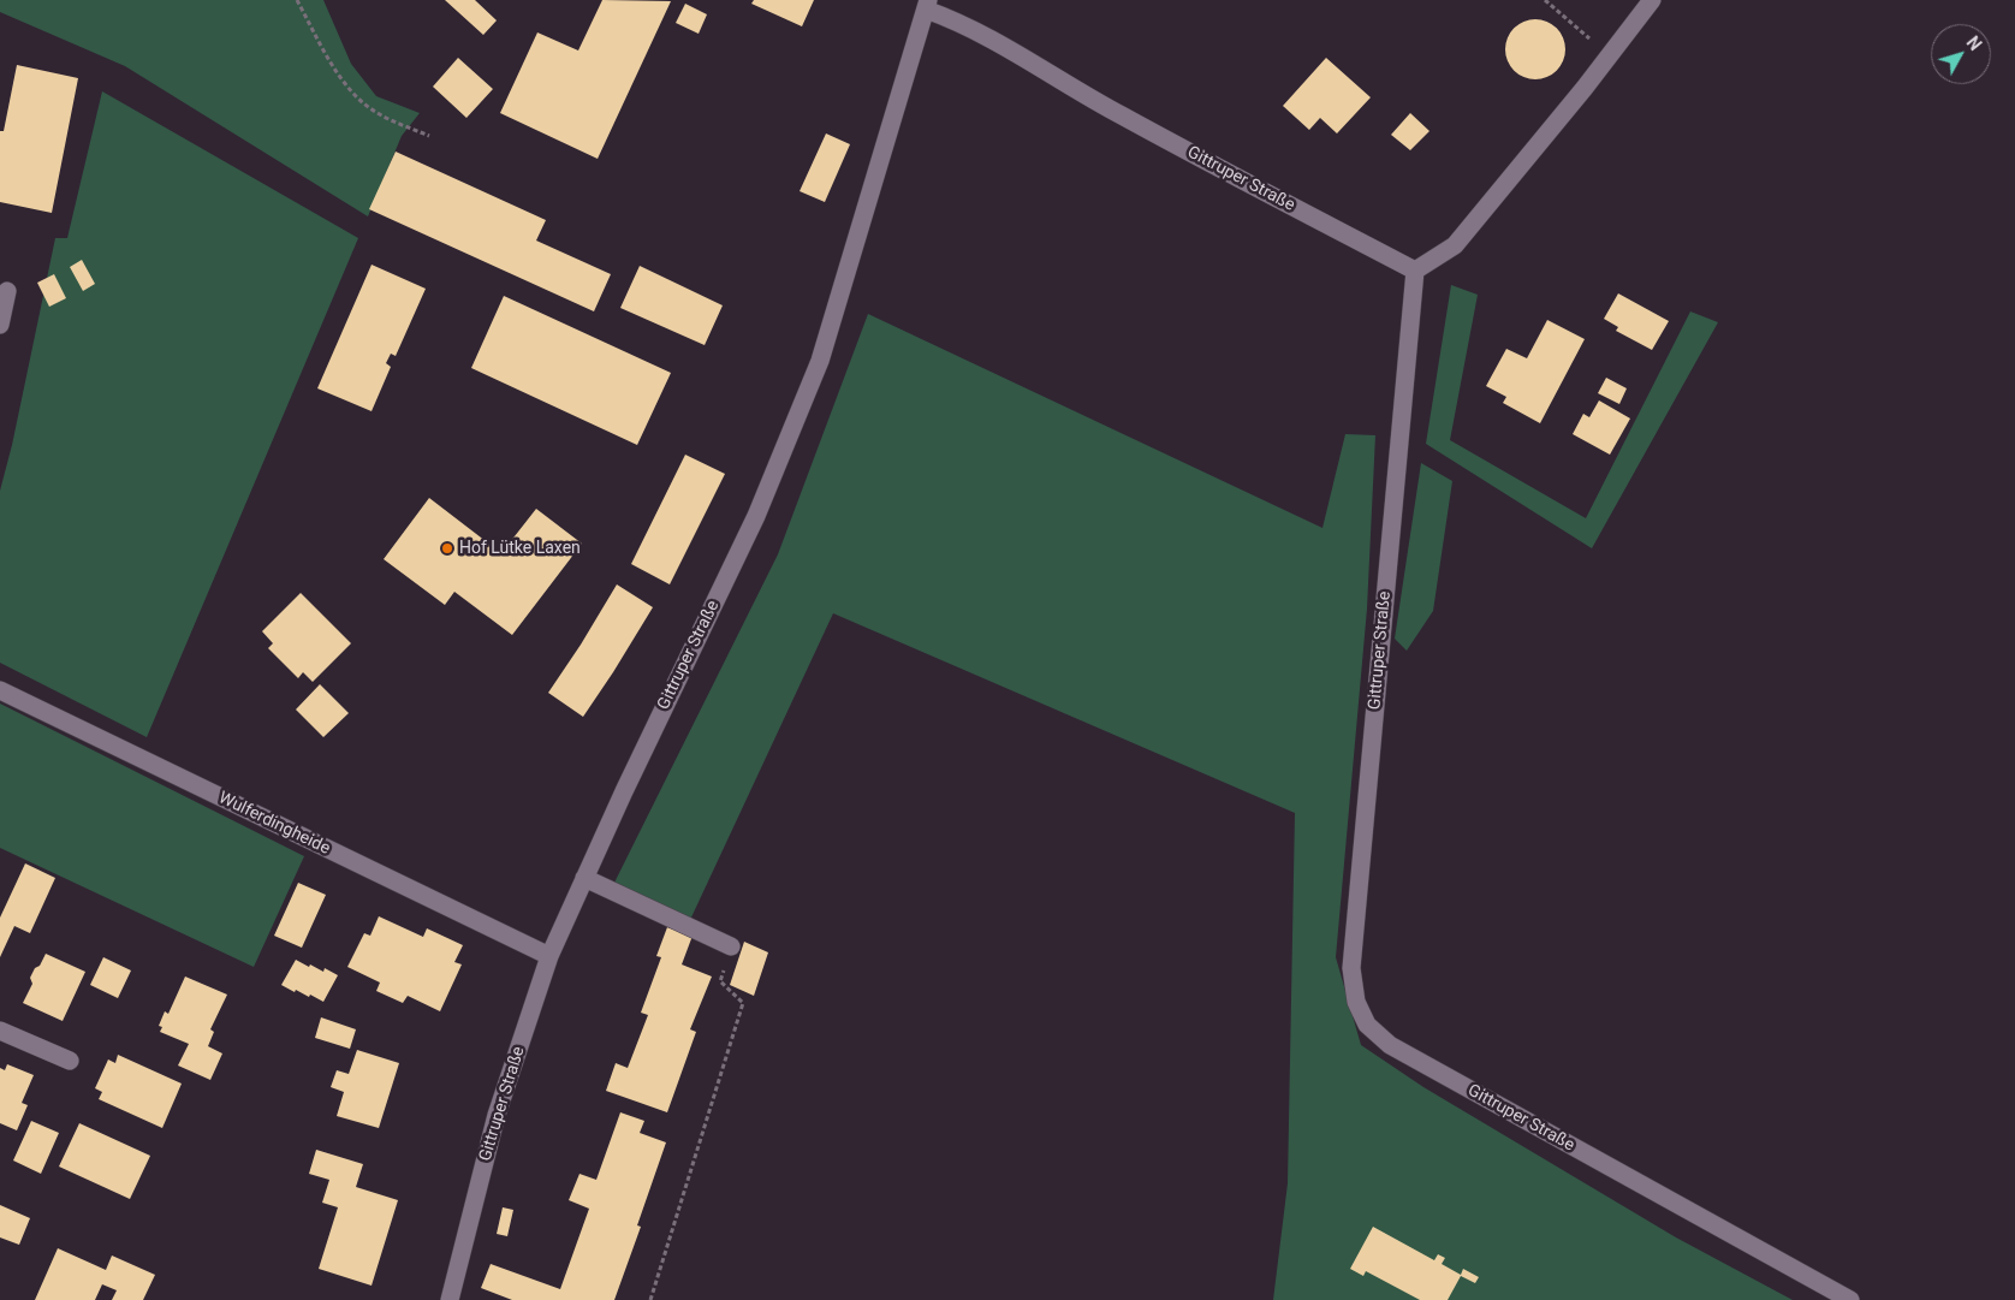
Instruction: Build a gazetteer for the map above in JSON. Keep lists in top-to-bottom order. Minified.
{"streets":{"street":["Gittruper Straße","Wulferdingheide"]},"crossings":[["Gittruper Straße","Wulferdingheide"]],"places":["Hof Lütke Laxen"],"north":"top right"}
